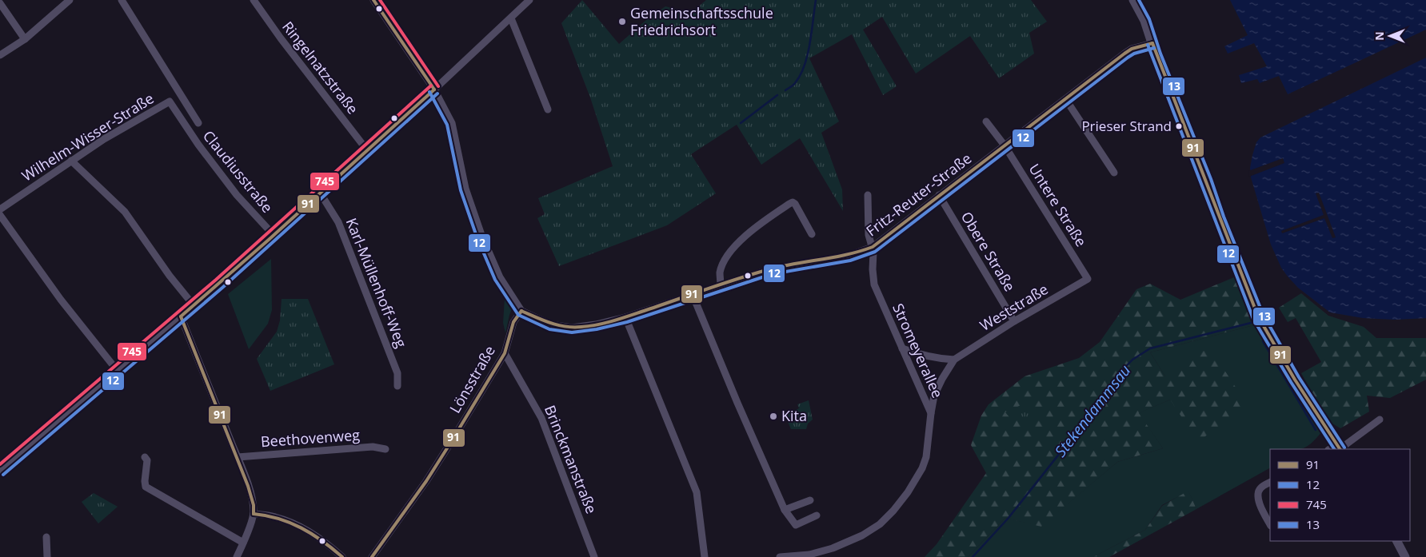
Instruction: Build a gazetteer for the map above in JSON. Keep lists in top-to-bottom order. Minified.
{"streets":{"street":["Ringelnatzstraße","Wilhelm-Wisser-Straße","Claudiusstraße","Fritz-Reuter-Straße","Untere Straße","Obere Straße","Karl-Müllenhoff-Weg","Weststraße","Stromeyerallee","Lönsstraße","Beethovenweg","Brinckmanstraße"]},"crossings":[["Wilhelm-Wisser-Straße","Claudiusstraße"],["Fritz-Reuter-Straße","Untere Straße"],["Fritz-Reuter-Straße","Obere Straße"],["Fritz-Reuter-Straße","Stromeyerallee"],["Fritz-Reuter-Straße","Lönsstraße"],["Untere Straße","Weststraße"],["Obere Straße","Weststraße"],["Weststraße","Stromeyerallee"],["Lönsstraße","Brinckmanstraße"]],"water":["Stekendammsau"],"places":["Gemeinschaftsschule Friedrichsort","Prieser Strand","Kita"],"lines":["transit line 91","transit line 745","transit line 13","transit line 12"],"legend":["91","12","745","13"],"north":"left"}
